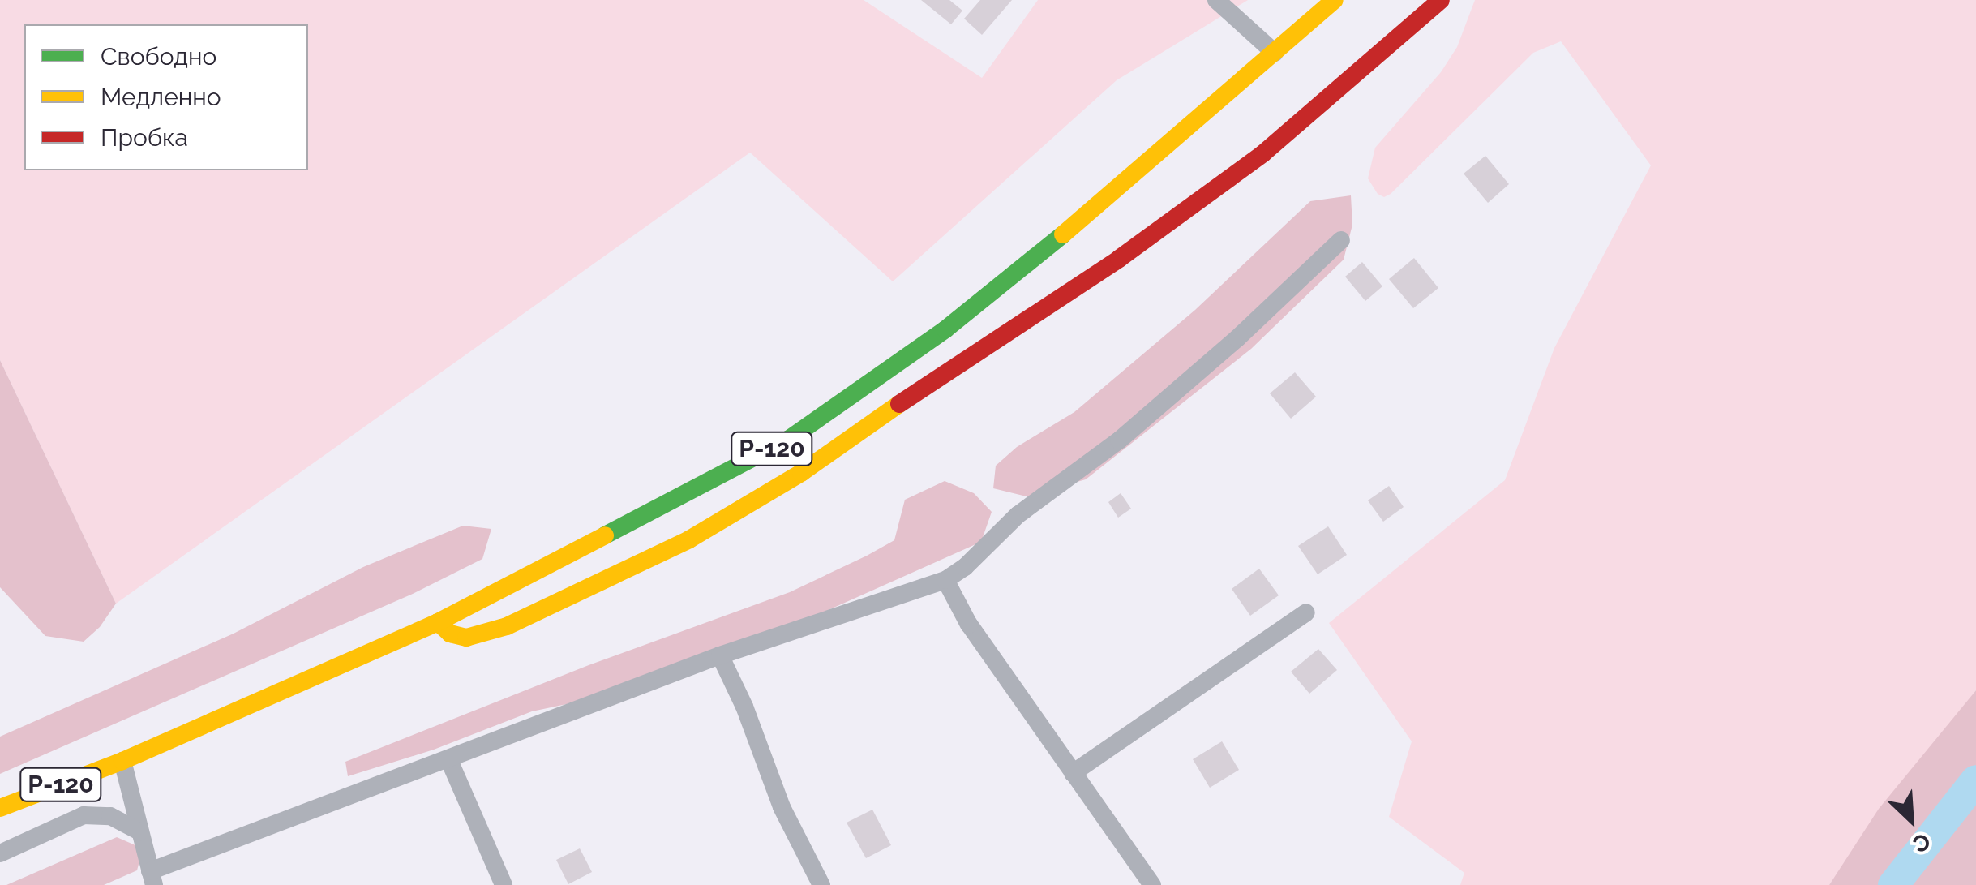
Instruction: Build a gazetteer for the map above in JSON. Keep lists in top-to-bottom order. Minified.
{"streets":{"main road":["Р-120"]},"legend":["Свободно","Медленно","Пробка"],"north":"bottom right"}
